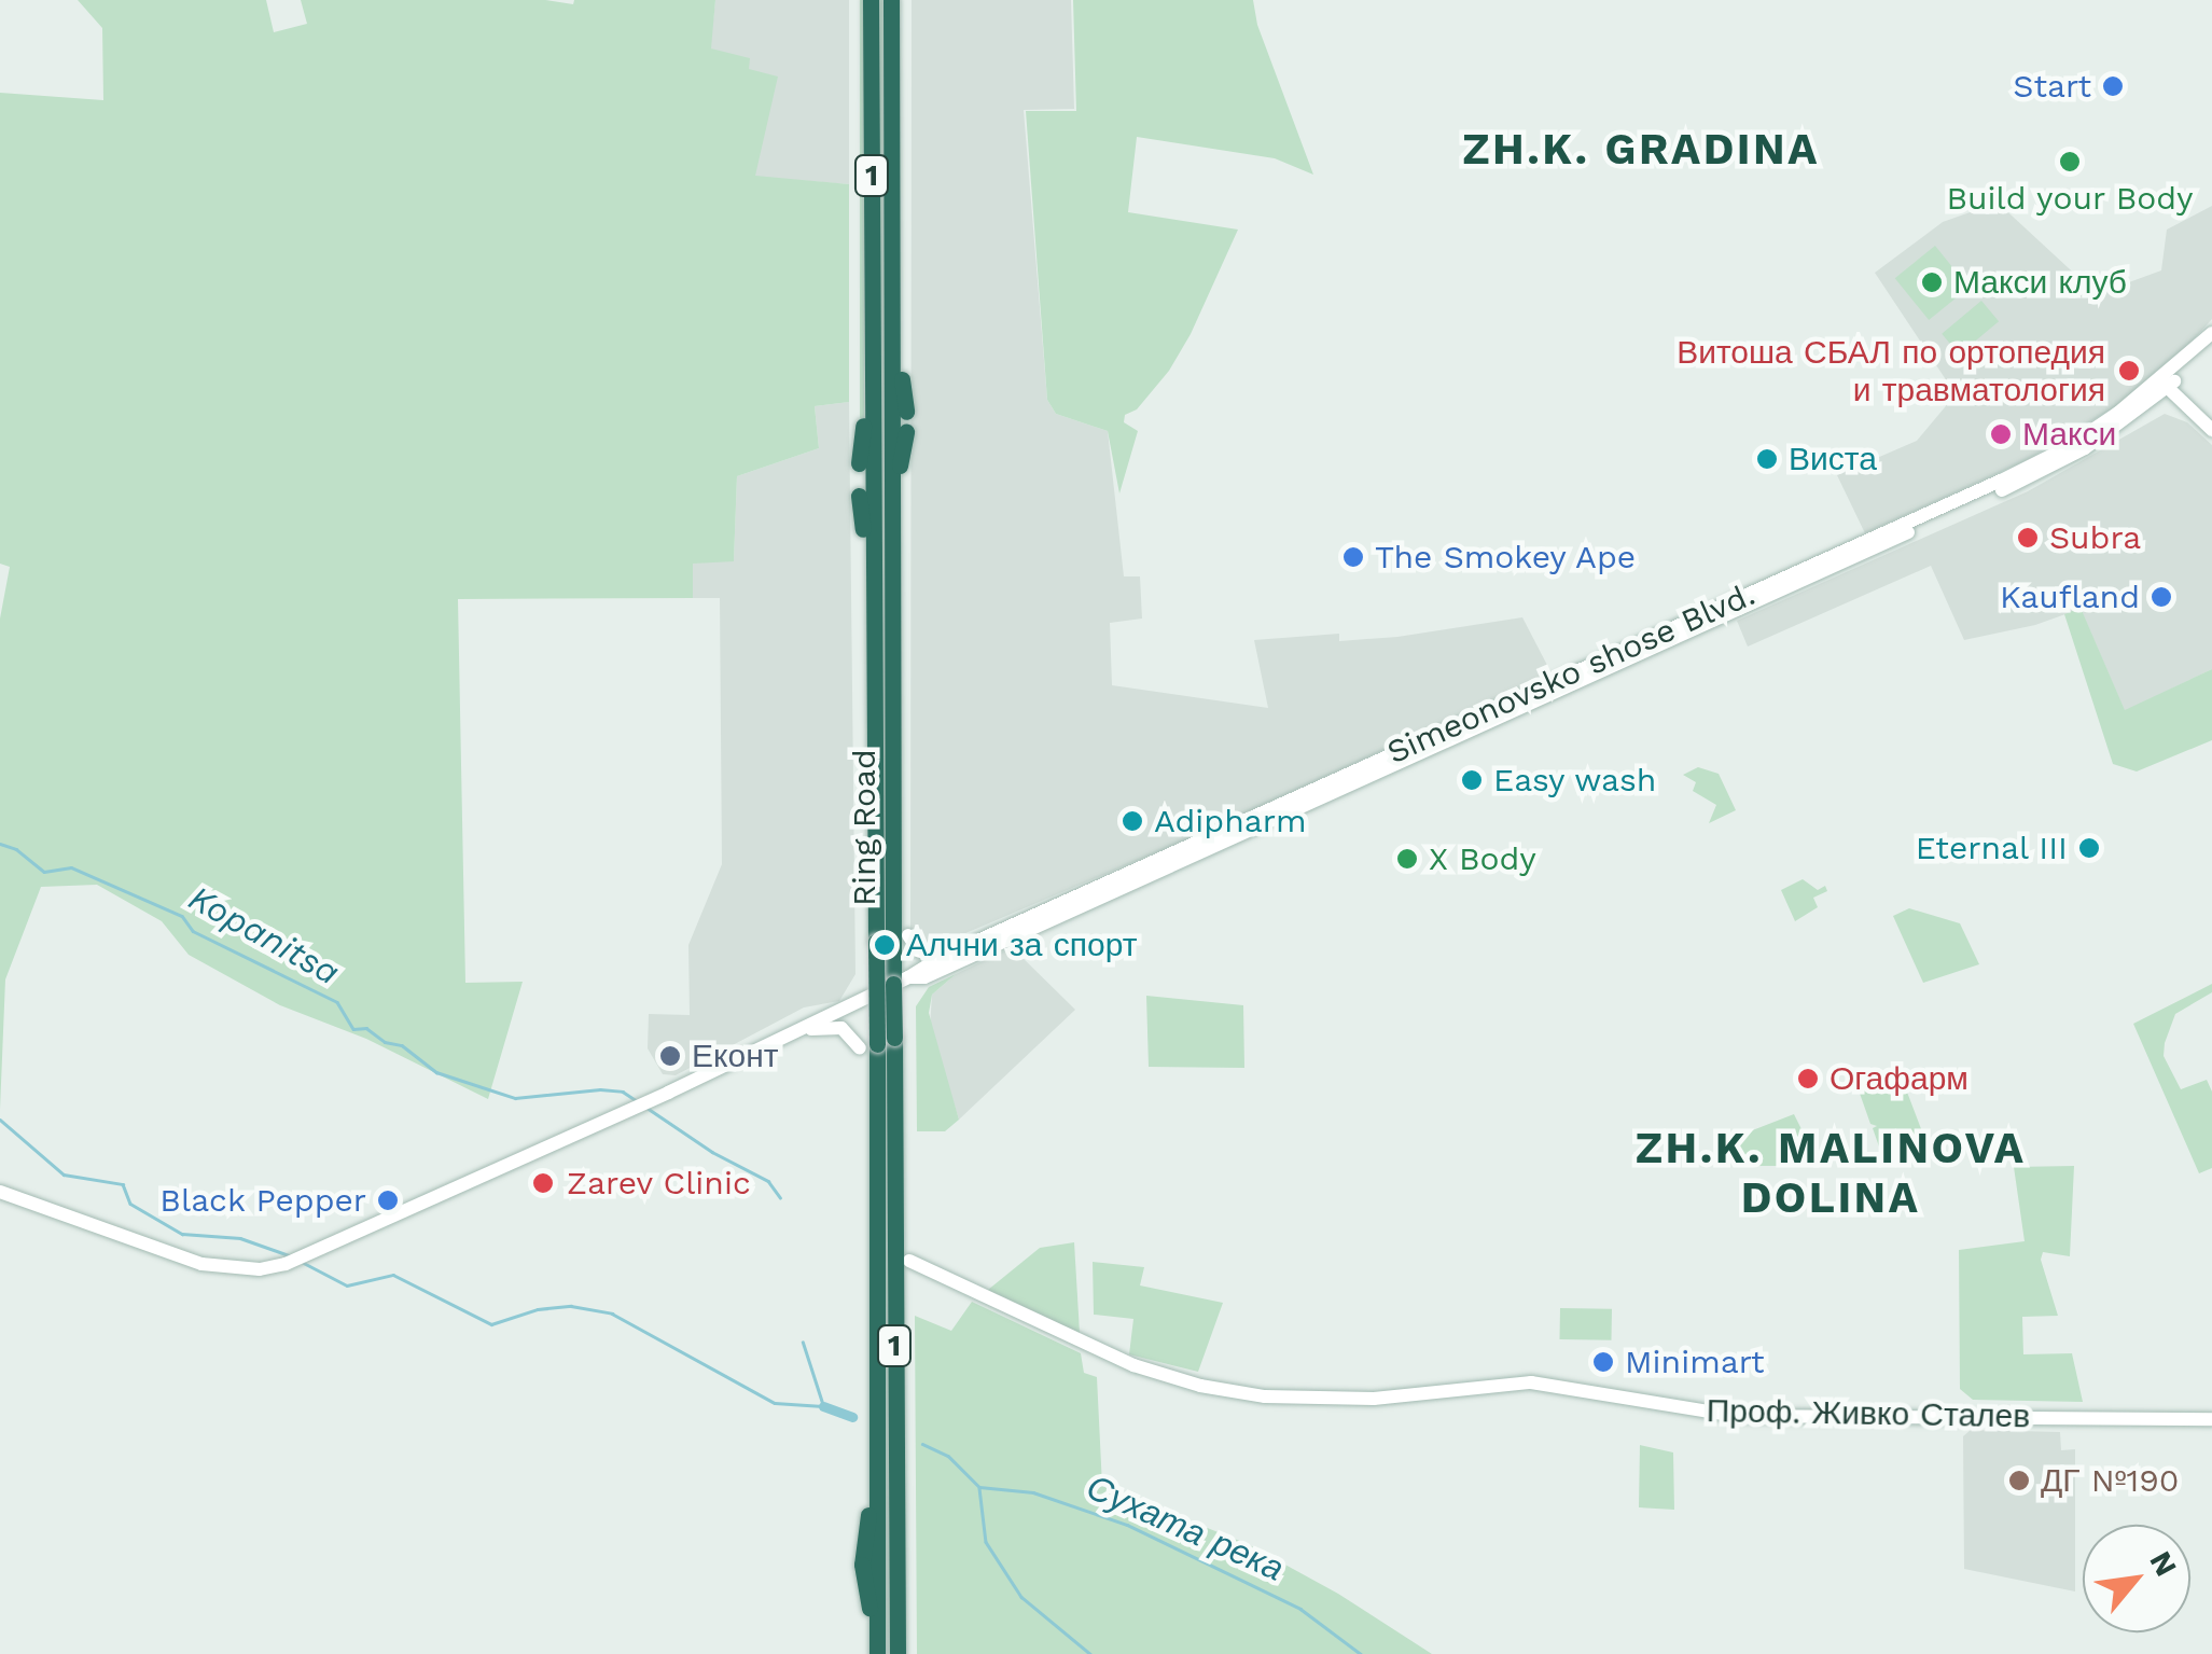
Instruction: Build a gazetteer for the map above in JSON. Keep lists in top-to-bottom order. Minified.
{"streets":{"highway":["1","Ring Road"],"main road":["Simeonovsko shose Blvd.","Проф. Живко Сталев"]},"districts":["ZH.K. GRADINA","ZH.K. MALINOVA DOLINA"],"water":["Kopanitsa","Сухата река"],"places":["Start","Build your Body","Макси клуб","Витоша СБАЛ по ортопедия и травматология","Макси","Виста","Subra","The Smokey Ape","Kaufland","Easy wash","Adipharm","Eternal III","X Body","Алчни за спорт","Еконт","Огафарм","Zarev Clinic","Black Pepper","Minimart","ДГ №190"],"north":"top right"}
